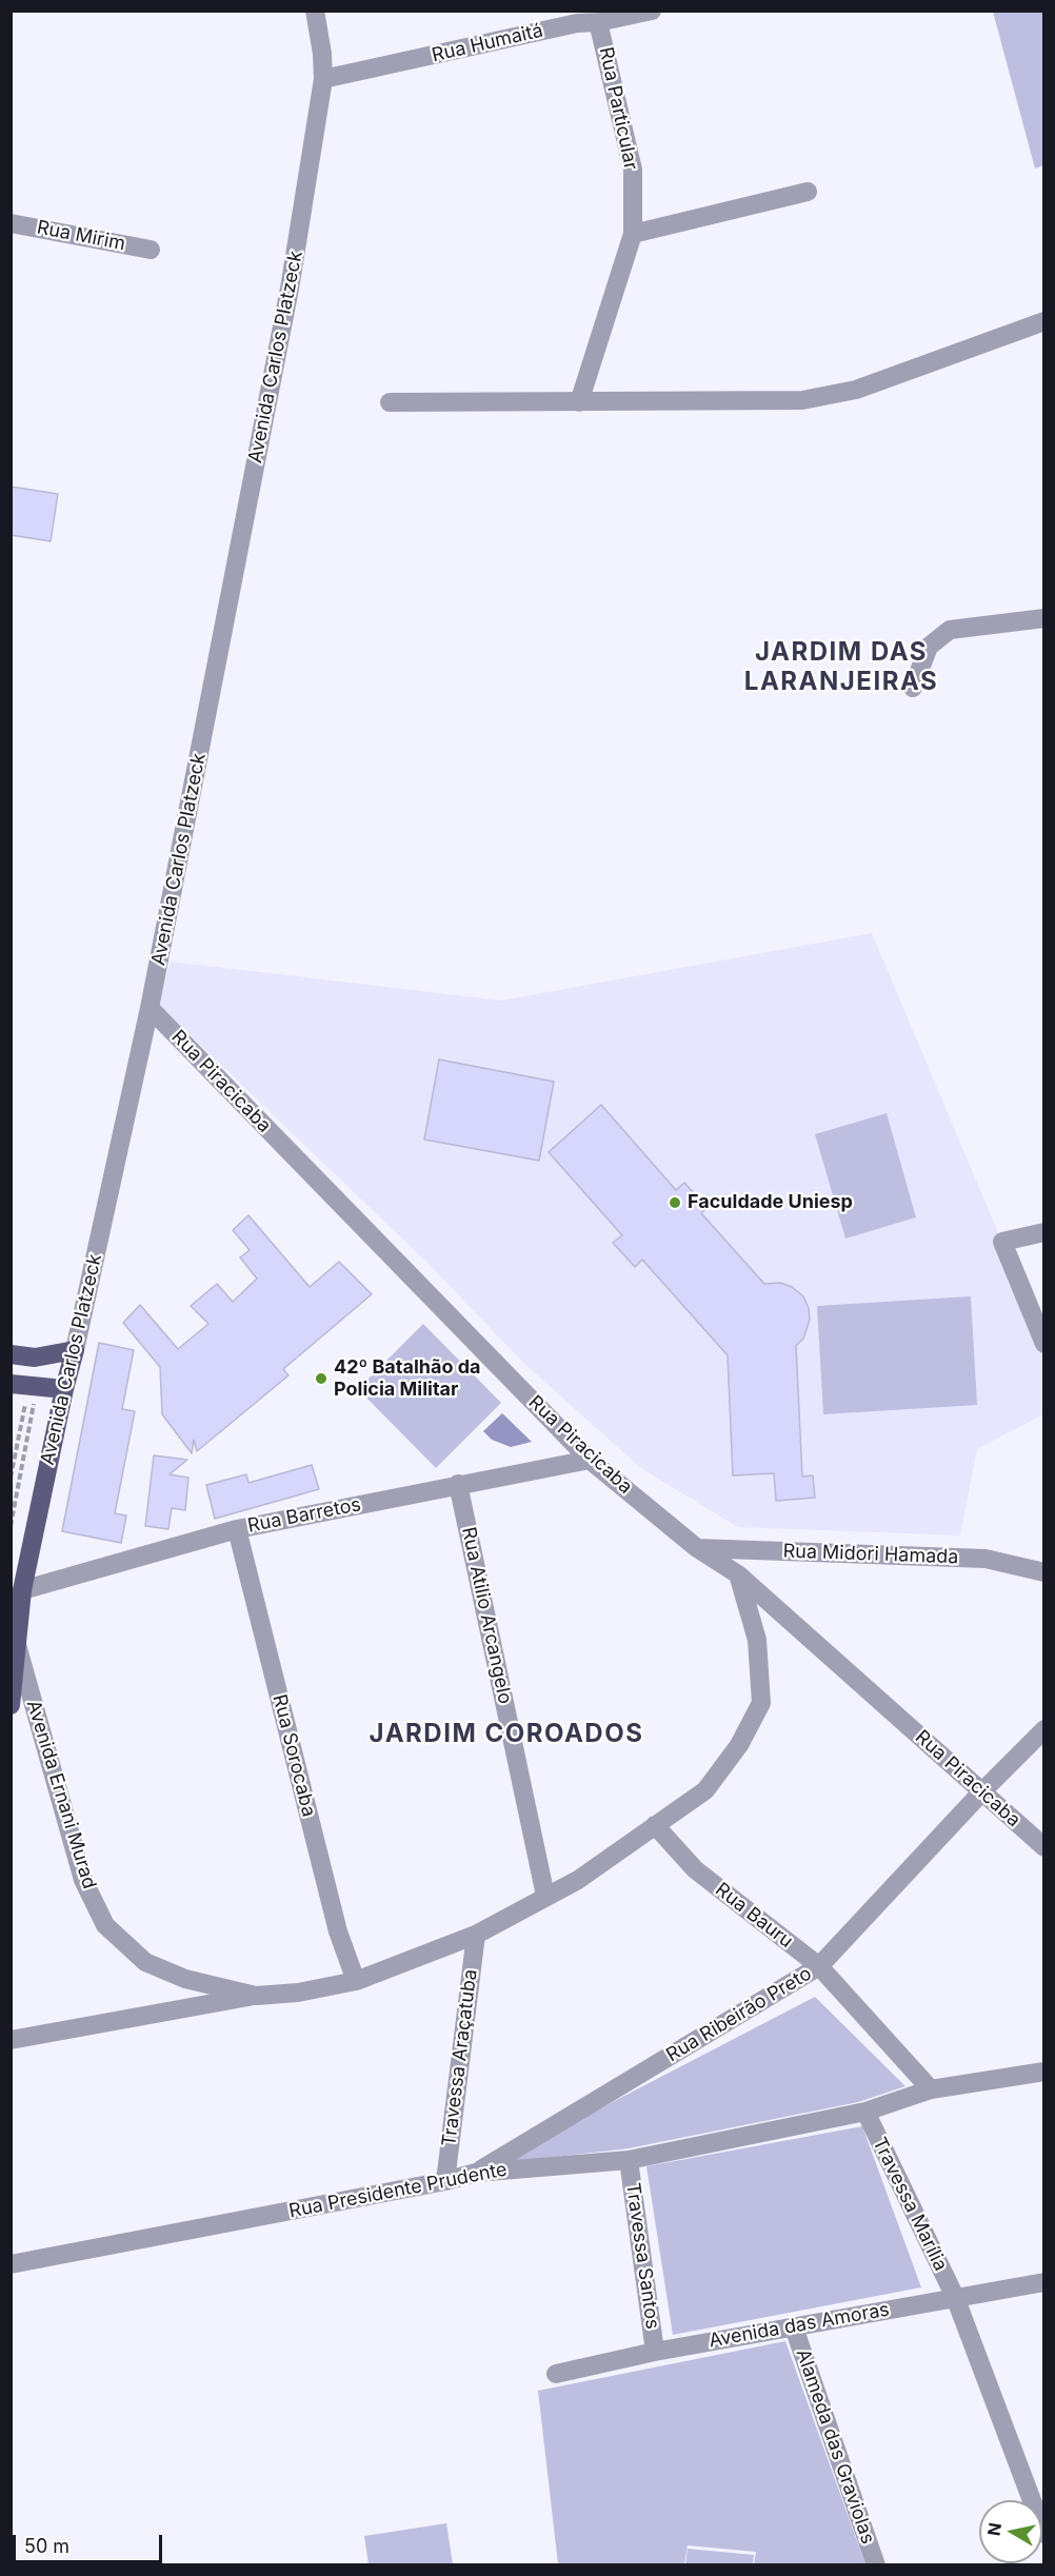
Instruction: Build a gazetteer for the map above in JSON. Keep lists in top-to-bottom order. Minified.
{"streets":{"main road":["Avenida Carlos Platzeck"],"street":["Rua Humaitá","Rua Particular","Rua Mirim","Rua Piracicaba","Rua Barretos","Rua Midori Hamada","Rua Atilio Arcangelo","Rua Sorocaba","Avenida Ernani Murad","Rua Bauru","Rua Ribeirão Preto","Travessa Araçatuba","Rua Presidente Prudente","Travessa Marília","Travessa Santos","Avenida das Amoras","Alameda das Graviolas"]},"crossings":[["Rua Humaitá","Rua Particular"],["Rua Humaitá","Avenida Carlos Platzeck"],["Avenida Carlos Platzeck","Rua Piracicaba"],["Avenida Carlos Platzeck","Rua Barretos"],["Avenida Carlos Platzeck","Avenida Ernani Murad"],["Rua Piracicaba","Rua Barretos"],["Rua Piracicaba","Rua Midori Hamada"],["Rua Piracicaba","Avenida Ernani Murad"],["Rua Piracicaba","Rua Ribeirão Preto"],["Rua Barretos","Rua Atilio Arcangelo"],["Rua Barretos","Rua Sorocaba"],["Rua Atilio Arcangelo","Avenida Ernani Murad"],["Rua Sorocaba","Avenida Ernani Murad"],["Avenida Ernani Murad","Rua Bauru"],["Avenida Ernani Murad","Travessa Araçatuba"],["Rua Bauru","Rua Ribeirão Preto"],["Rua Bauru","Rua Presidente Prudente"],["Rua Ribeirão Preto","Rua Presidente Prudente"],["Travessa Araçatuba","Rua Presidente Prudente"],["Rua Presidente Prudente","Travessa Marília"],["Rua Presidente Prudente","Travessa Santos"],["Travessa Marília","Avenida das Amoras"],["Travessa Santos","Avenida das Amoras"],["Avenida das Amoras","Alameda das Graviolas"]],"districts":["JARDIM DAS LARANJEIRAS","JARDIM COROADOS"],"places":["Faculdade Uniesp","42º Batalhão da Policia Militar"],"scale_bar":"50 m","north":"left"}
